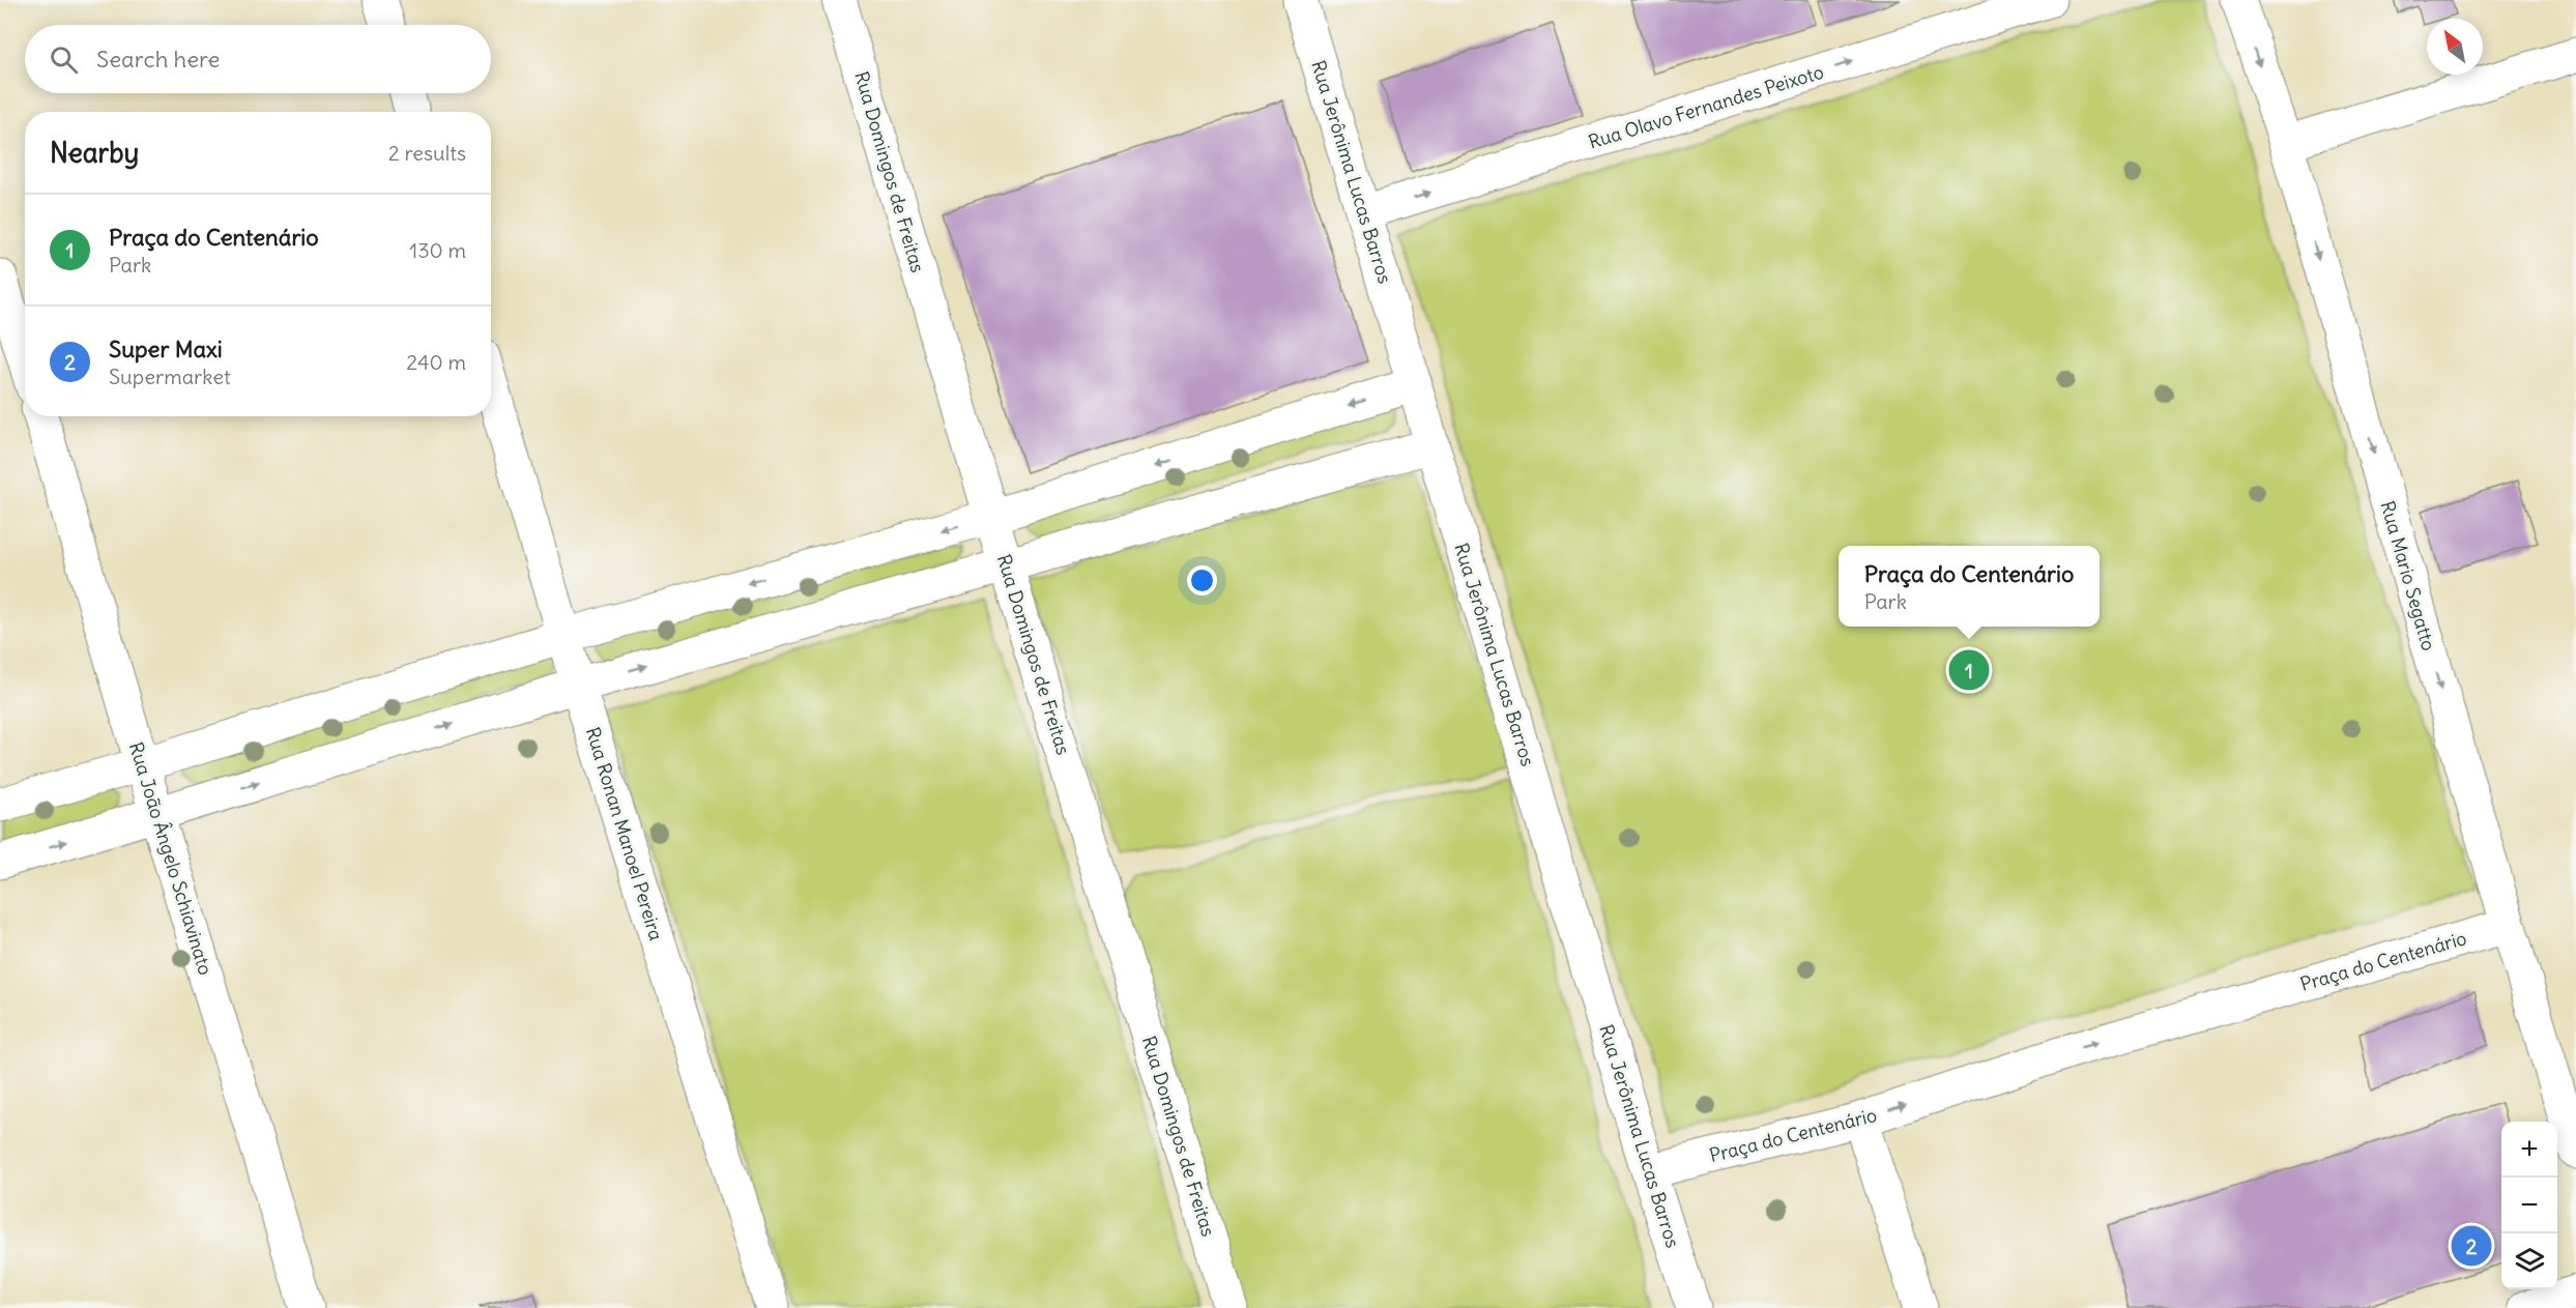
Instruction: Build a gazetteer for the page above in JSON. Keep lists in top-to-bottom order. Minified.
{"streets":{"street":["Rua Olavo Fernandes Peixoto","Rua Domingos de Freitas","Rua Jerônima Lucas Barros","Rua Mario Segatto","Rua Ronan Manoel Pereira","Rua João Ângelo Schiavinato","Praça do Centenário"]},"crossings":[["Rua Olavo Fernandes Peixoto","Rua Jerônima Lucas Barros"],["Rua Jerônima Lucas Barros","Praça do Centenário"],["Rua Mario Segatto","Praça do Centenário"]],"one_way":["Rua Olavo Fernandes Peixoto","Rua Mario Segatto","Praça do Centenário"],"north":"top left","page":{"search":"Search here","heading":["Nearby","2 results"],"list":[{"mark":"1","name":"Praça do Centenário","note":"Park","value":"130 m"},{"mark":"2","name":"Super Maxi","note":"Supermarket","value":"240 m"}],"popup":["Praça do Centenário","Park"],"pins":["1","2"],"map_buttons":["+","−"]}}
